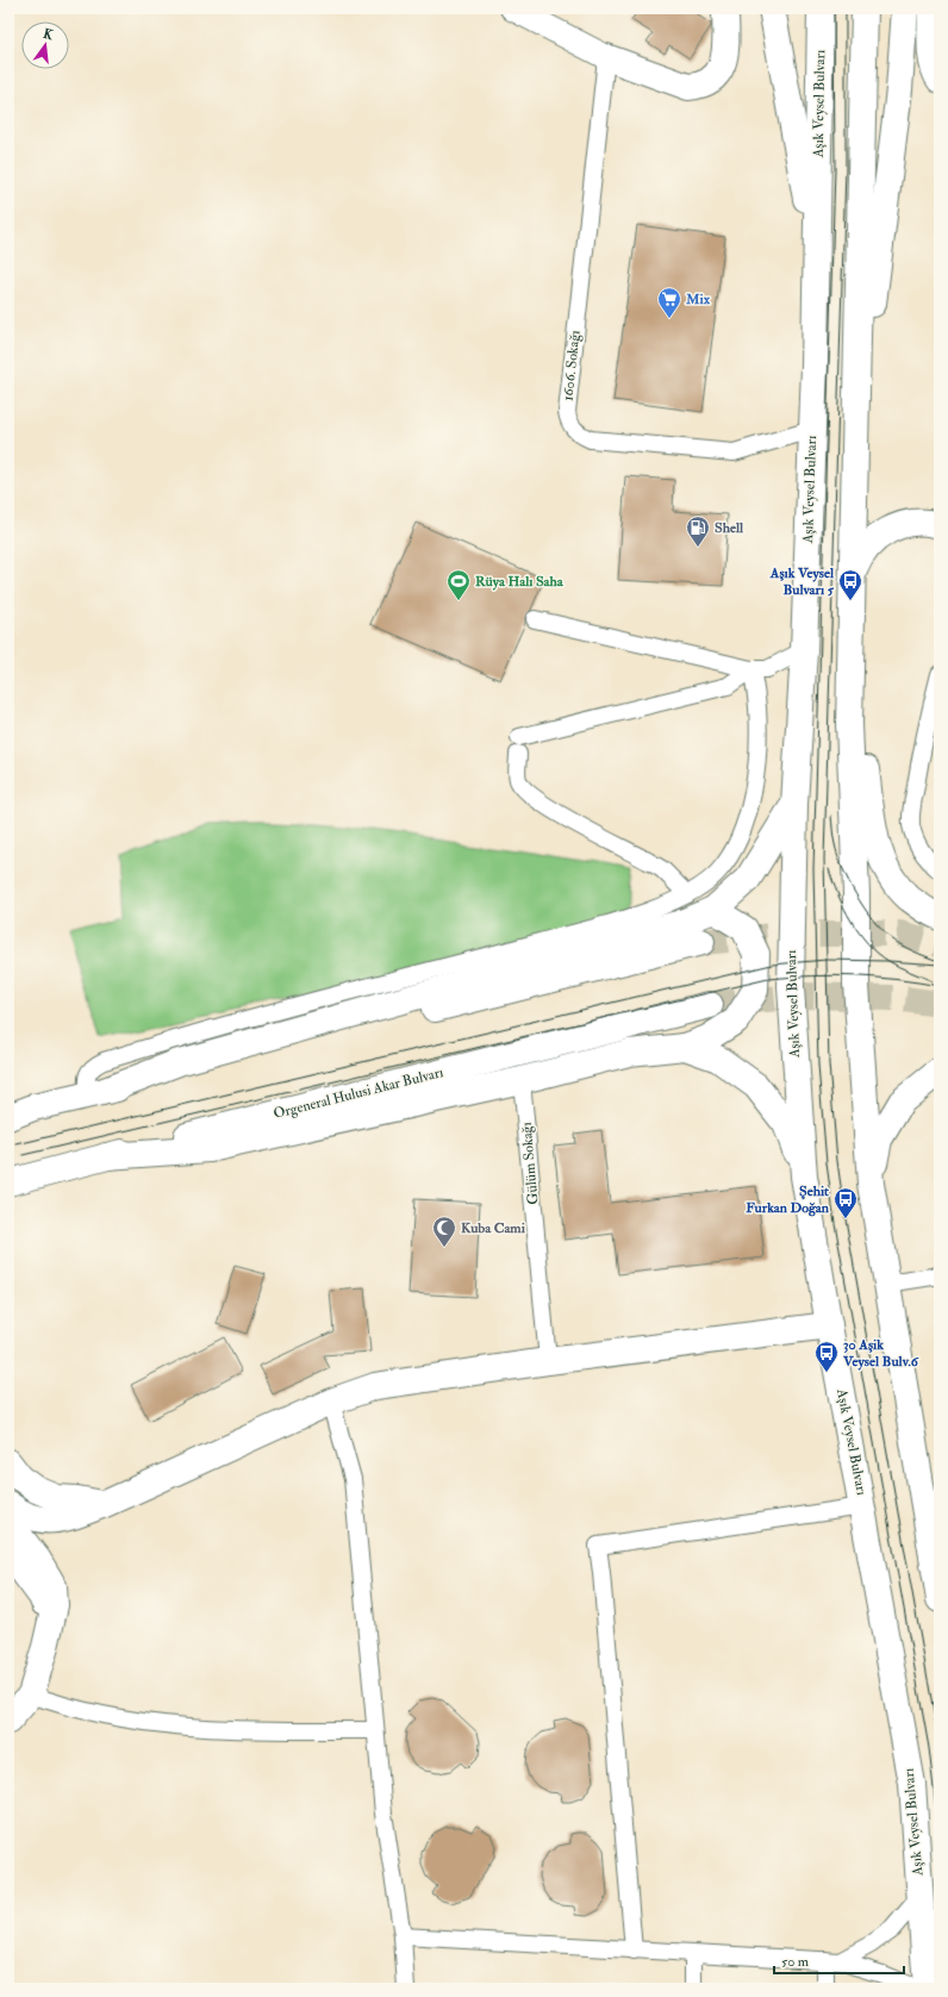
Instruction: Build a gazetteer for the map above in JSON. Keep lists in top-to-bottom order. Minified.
{"streets":{"main road":["Aşık Veysel Bulvarı","Orgeneral Hulusi Akar Bulvarı"],"street":["1606. Sokağı","Gülüm Sokağı"]},"crossings":[["Aşık Veysel Bulvarı","1606. Sokağı"]],"places":{"supermarket":["Mix"],"fuel station":["Shell"],"sports":["Rüya Halı Saha"],"bus stop":["Aşık Veysel Bulvarı 5","Şehit Furkan Doğan","30 Aşik Veysel Bulv.6"],"mosque":["Kuba Cami"]},"scale_bar":"50 m","north":"top"}
